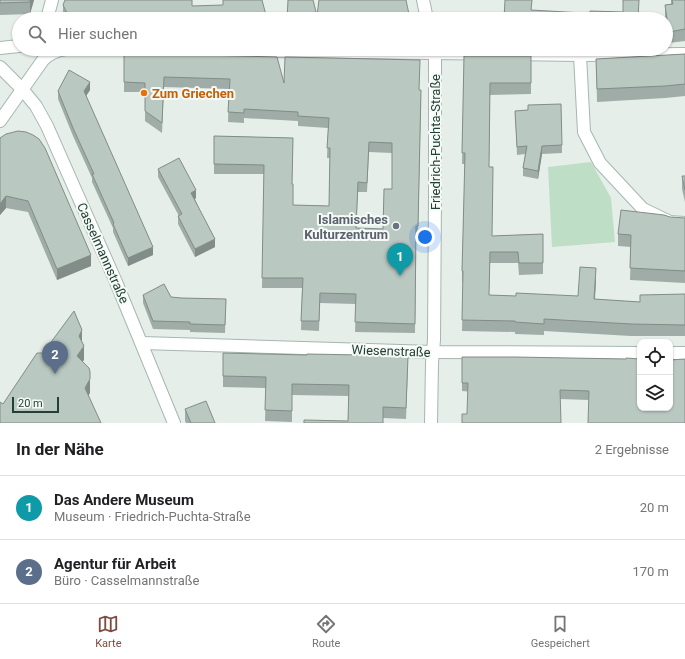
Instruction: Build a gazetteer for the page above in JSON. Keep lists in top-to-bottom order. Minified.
{"streets":{"street":["Friedrich-Puchta-Straße","Casselmannstraße","Wiesenstraße"]},"crossings":[["Friedrich-Puchta-Straße","Wiesenstraße"],["Casselmannstraße","Wiesenstraße"]],"places":["Zum Griechen","Islamisches Kulturzentrum"],"scale_bar":"20 m","page":{"search":"Hier suchen","pins":["1","2"],"scale":"20 m","heading":["In der Nähe","2 Ergebnisse"],"list":[{"mark":"1","name":"Das Andere Museum","note":"Museum · Friedrich-Puchta-Straße","value":"20 m"},{"mark":"2","name":"Agentur für Arbeit","note":"Büro · Casselmannstraße","value":"170 m"}],"nav":["Karte","Route","Gespeichert"]}}
